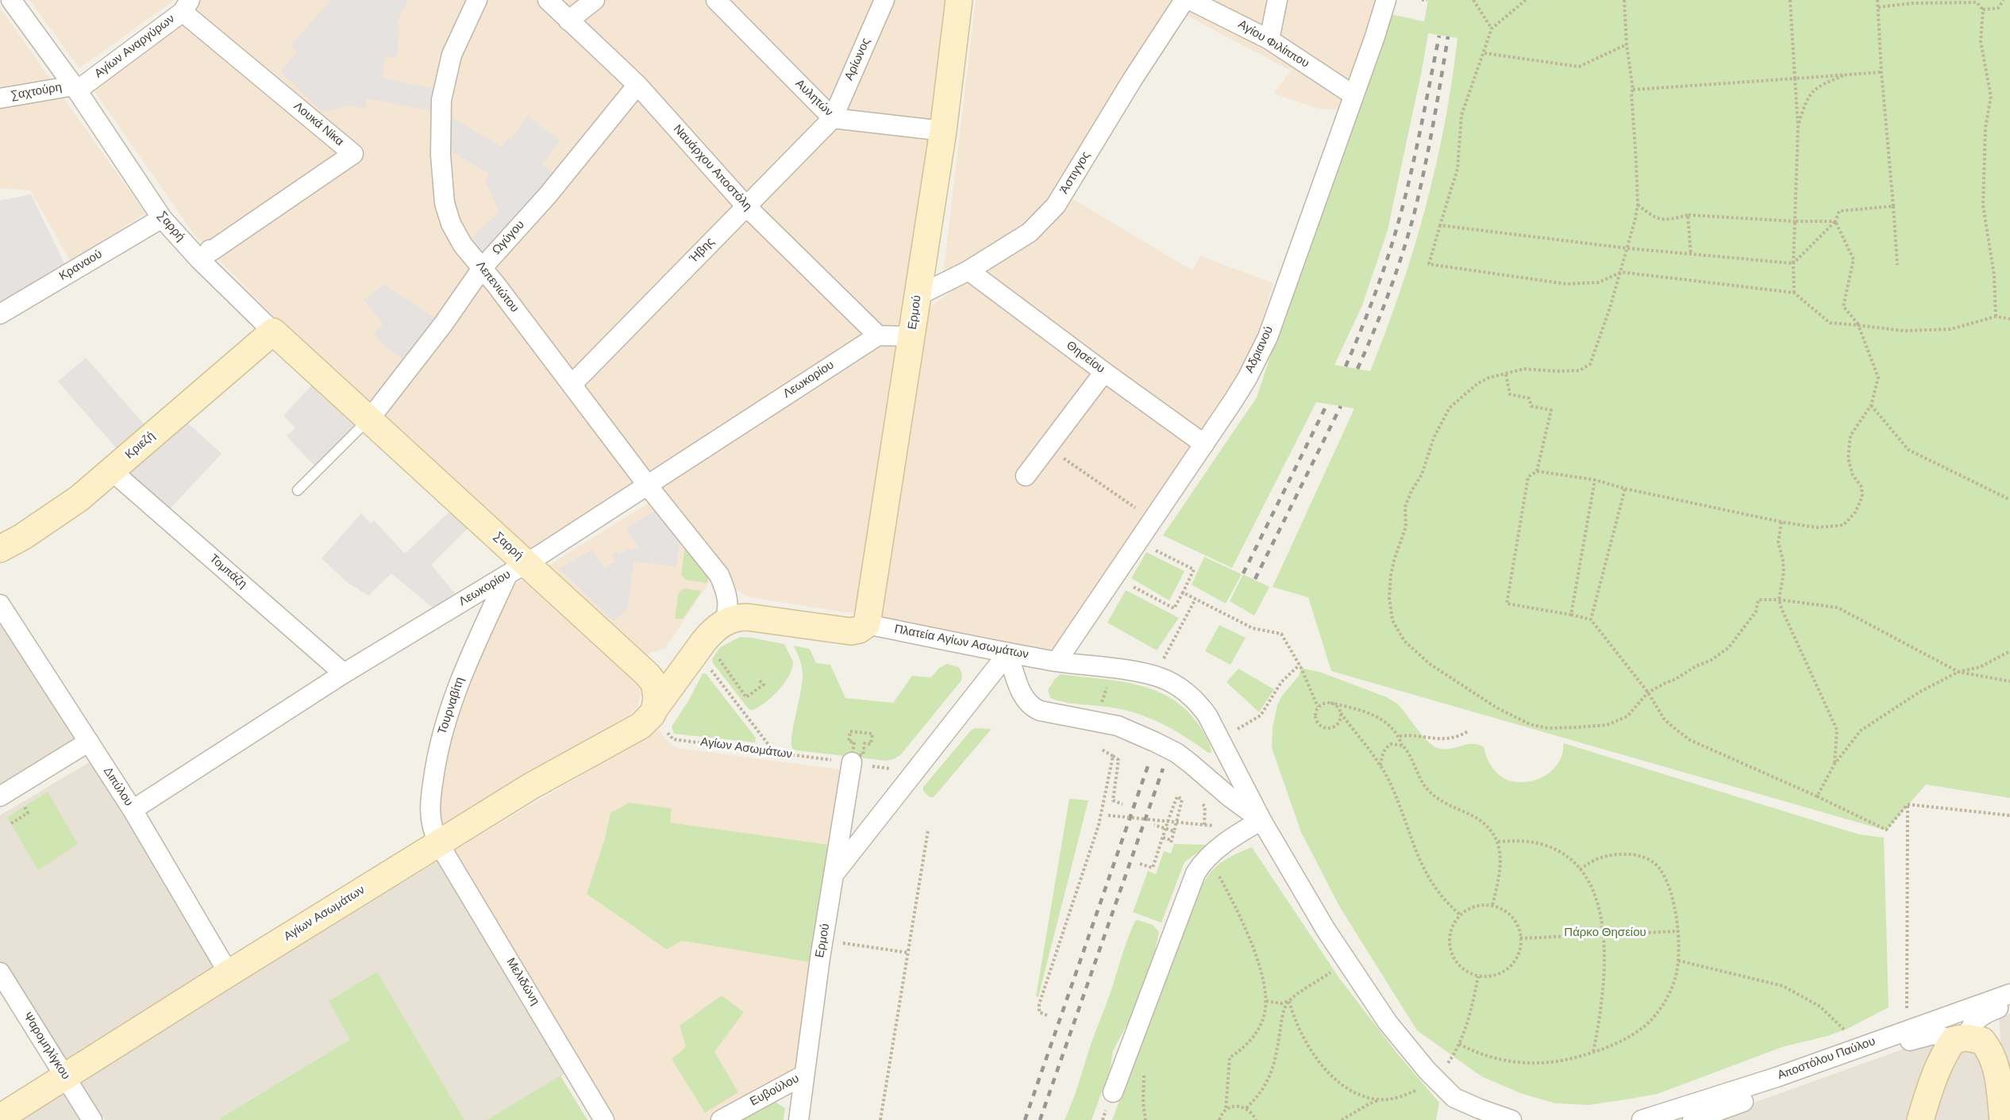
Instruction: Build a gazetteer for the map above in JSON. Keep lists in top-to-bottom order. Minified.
{"streets":{"street":["Αγίου Φιλίππου","Αγίων Αναργύρων","Αρίωνος","Σαχτούρη","Αυλητών","Λουκά Νίκα","Ναυάρχου Αποστόλη","Άστιγγος","Σαρρή","Ωγύγου","Ήβης","Κραναού","Λεπενιώτου","Ερμού","Αδριανού","Θησείου","Λεωκορίου","Κριεζή","Τομπάζη","Πλατεία Αγίων Ασωμάτων","Τουρναβίτη","Αγίων Ασωμάτων","Διπύλου","Μελιδώνη","Ψαρομηλίγκου","Αποστόλου Παύλου","Ευβούλου"]},"crossings":[["Αγίου Φιλίππου","Αδριανού"],["Αγίων Αναργύρων","Σαχτούρη"],["Αγίων Αναργύρων","Λουκά Νίκα"],["Αγίων Αναργύρων","Σαρρή"],["Αρίωνος","Αυλητών"],["Αρίωνος","Ήβης"],["Σαχτούρη","Σαρρή"],["Αυλητών","Ήβης"],["Αυλητών","Ερμού"],["Λουκά Νίκα","Σαρρή"],["Ναυάρχου Αποστόλη","Ωγύγου"],["Ναυάρχου Αποστόλη","Ήβης"],["Ναυάρχου Αποστόλη","Λεωκορίου"],["Άστιγγος","Ερμού"],["Άστιγγος","Θησείου"],["Σαρρή","Ωγύγου"],["Σαρρή","Κραναού"],["Σαρρή","Λεωκορίου"],["Σαρρή","Κριεζή"],["Σαρρή","Πλατεία Αγίων Ασωμάτων"],["Σαρρή","Τουρναβίτη"],["Ωγύγου","Λεπενιώτου"],["Ήβης","Λεπενιώτου"],["Λεπενιώτου","Λεωκορίου"],["Λεπενιώτου","Πλατεία Αγίων Ασωμάτων"],["Ερμού","Πλατεία Αγίων Ασωμάτων"],["Ερμού","Ευβούλου"],["Αδριανού","Θησείου"],["Αδριανού","Πλατεία Αγίων Ασωμάτων"],["Λεωκορίου","Τομπάζη"],["Λεωκορίου","Τουρναβίτη"],["Λεωκορίου","Διπύλου"],["Κριεζή","Τομπάζη"],["Τουρναβίτη","Αγίων Ασωμάτων"],["Τουρναβίτη","Μελιδώνη"],["Αγίων Ασωμάτων","Διπύλου"],["Αγίων Ασωμάτων","Μελιδώνη"],["Αγίων Ασωμάτων","Ψαρομηλίγκου"]],"parks":["Πάρκο Θησείου"]}
